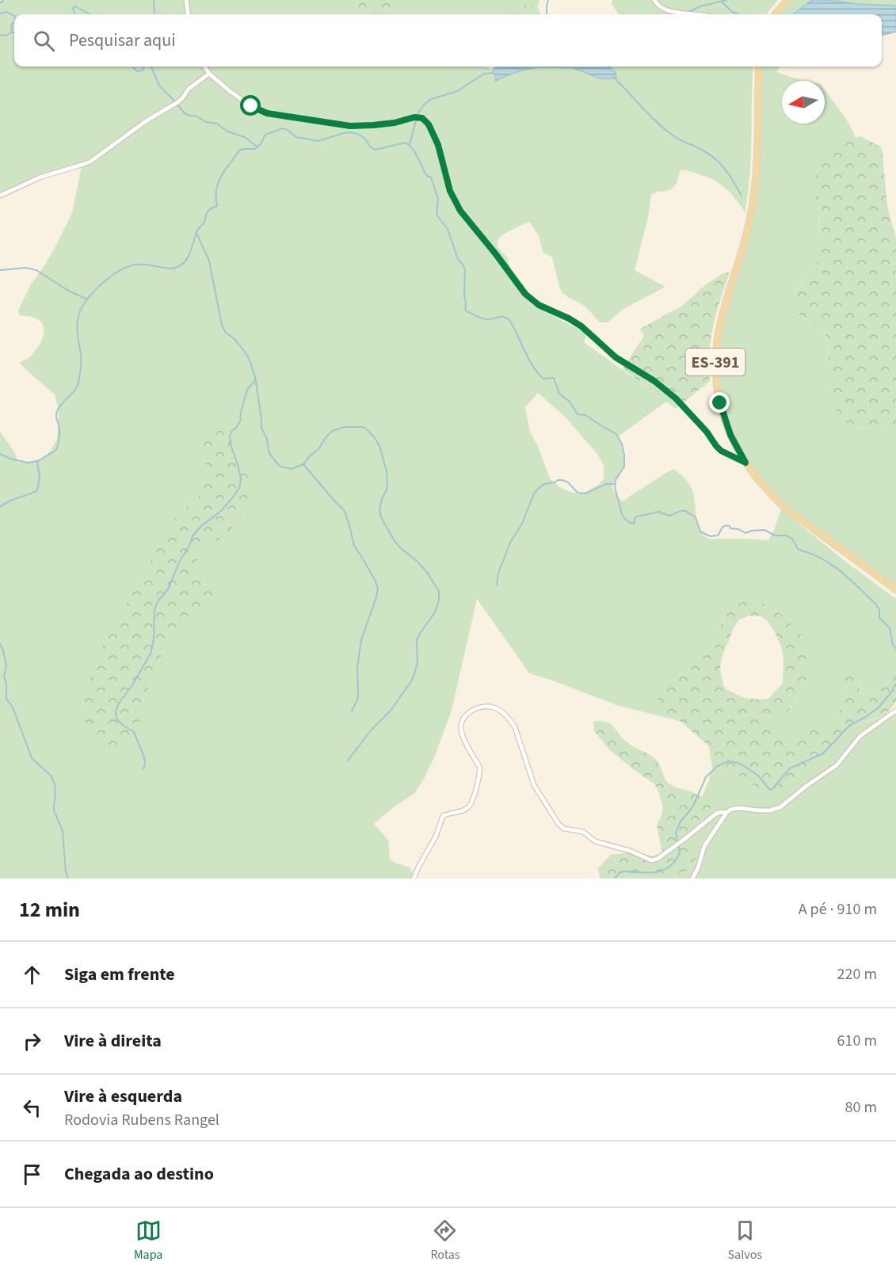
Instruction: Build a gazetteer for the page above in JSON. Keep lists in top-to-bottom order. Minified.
{"streets":{"main road":["ES-391"]},"north":"left","page":{"search":"Pesquisar aqui","heading":["12 min","A pé · 910 m"],"list":[["Siga em frente","220 m"],["Vire à direita","610 m"],["Vire à esquerda","Rodovia Rubens Rangel","80 m"],"Chegada ao destino"],"nav":["Mapa","Rotas","Salvos"]}}
